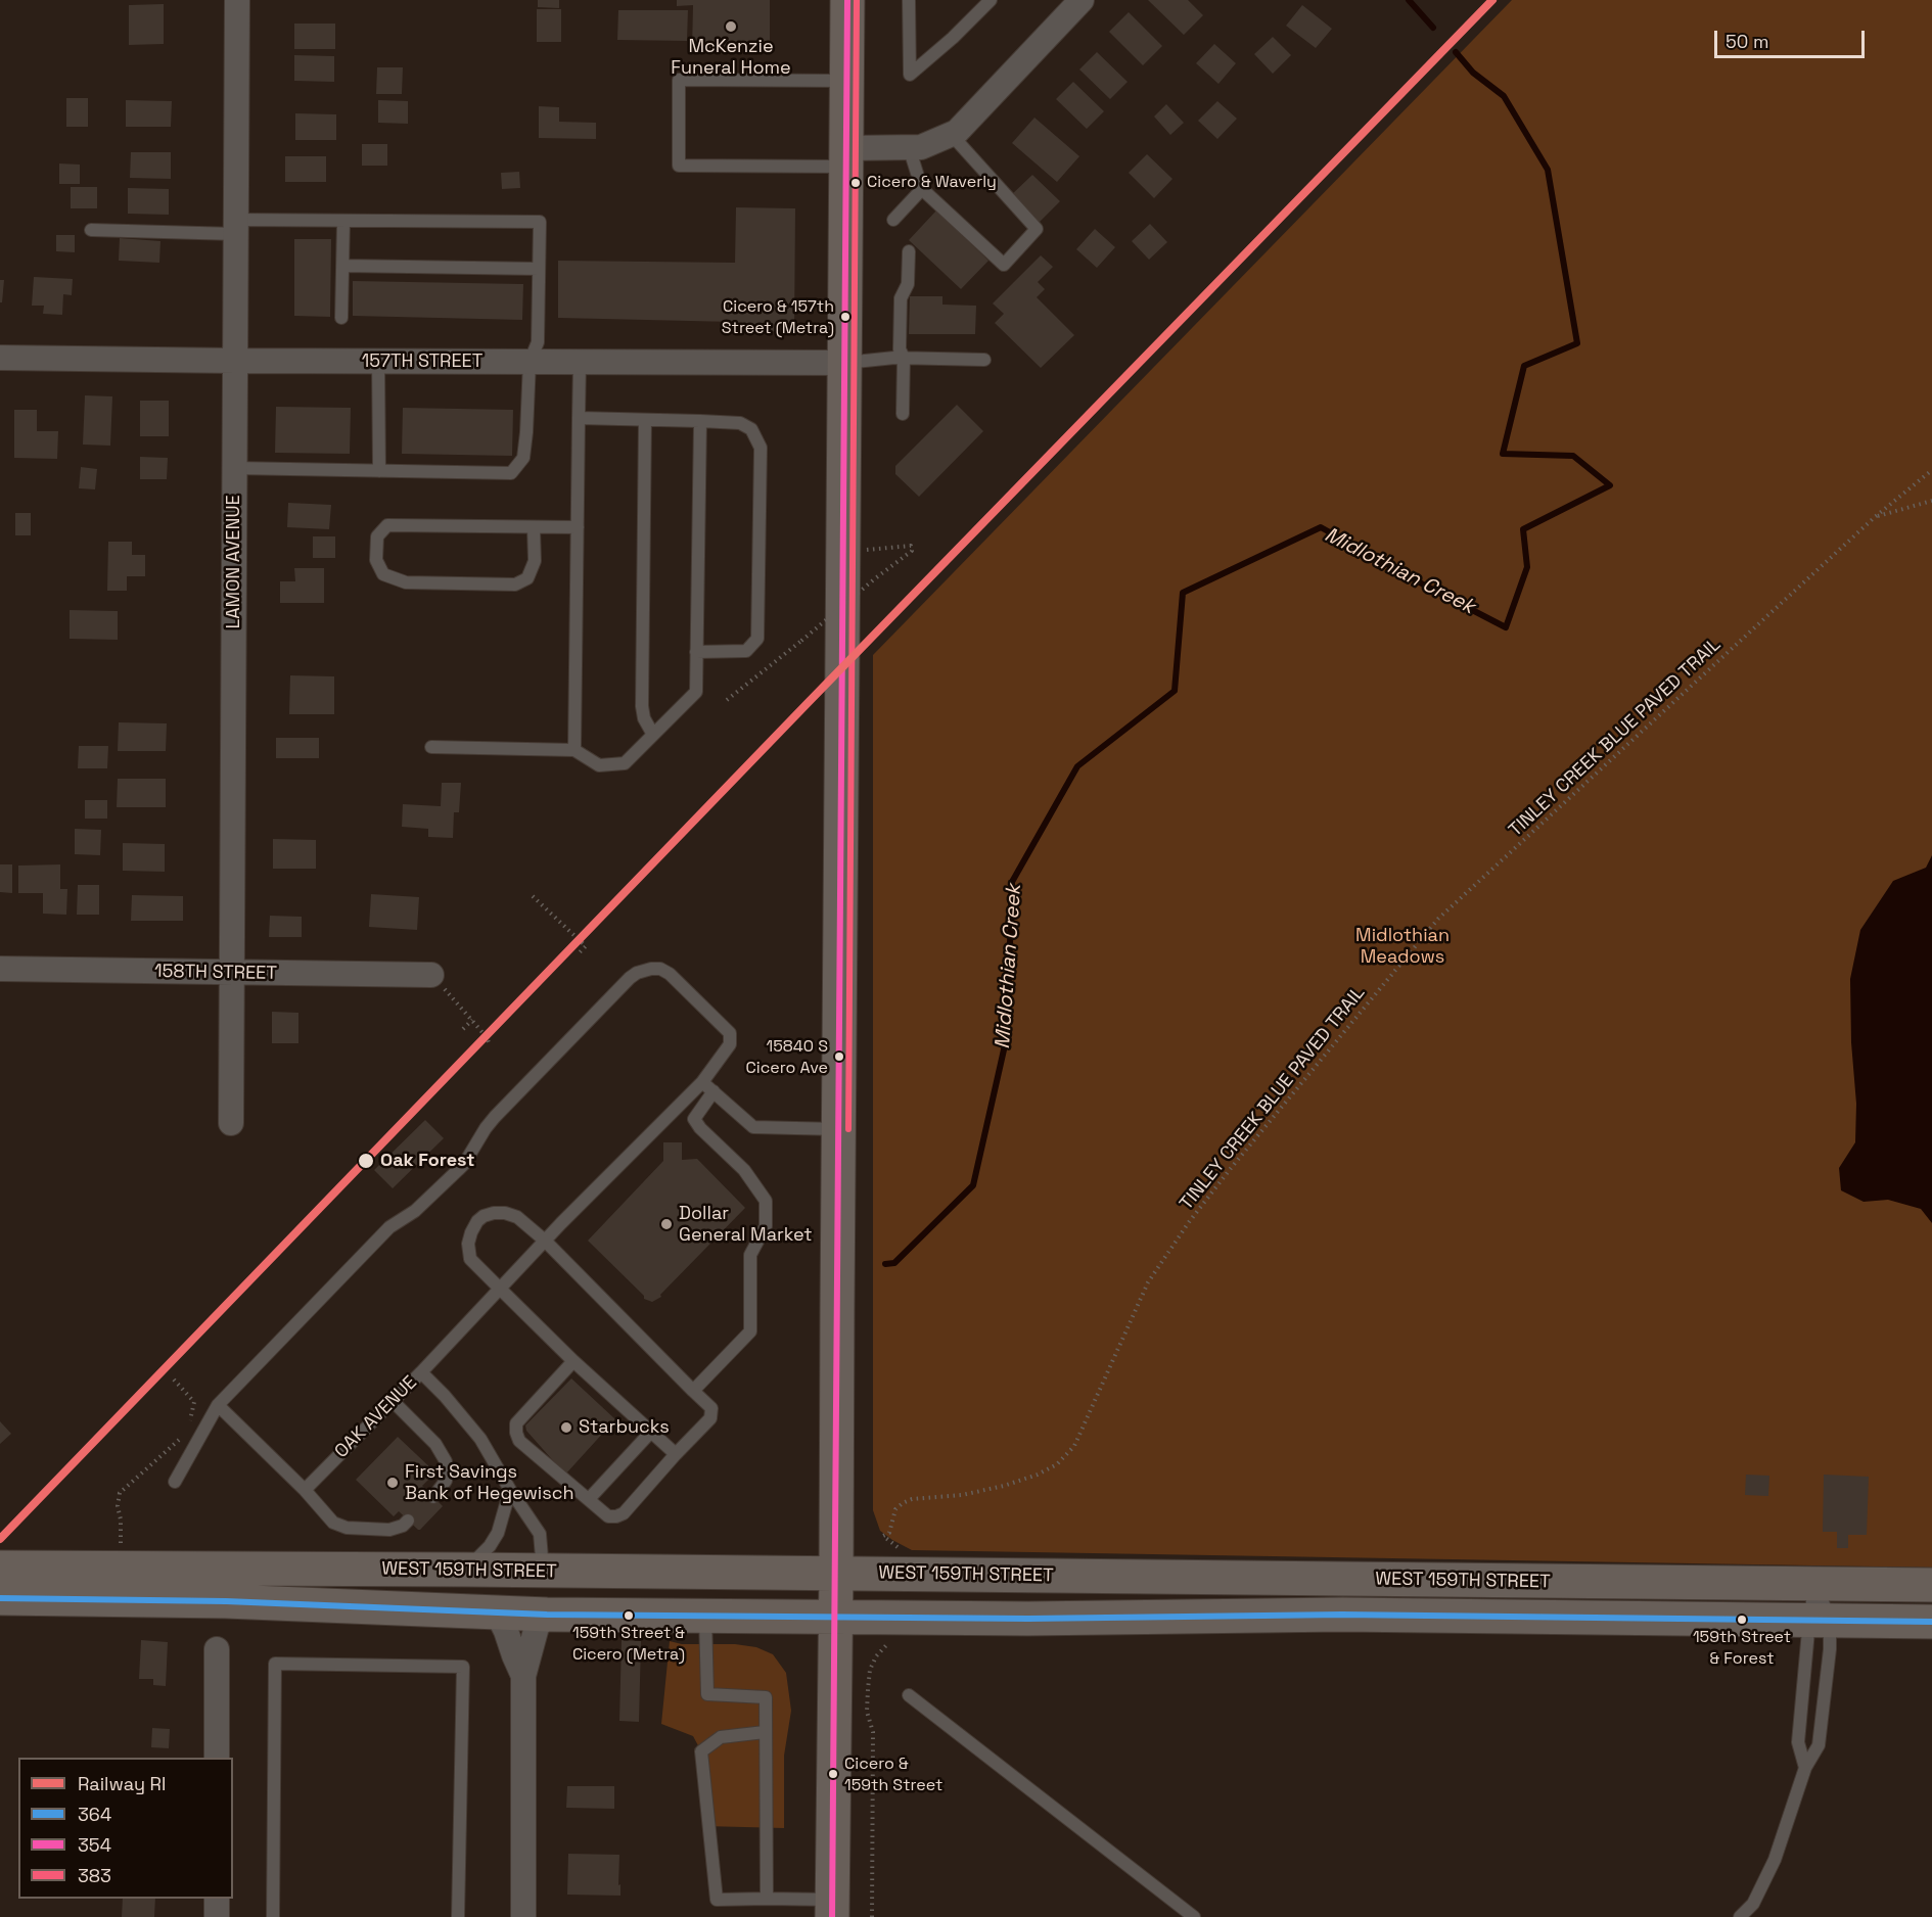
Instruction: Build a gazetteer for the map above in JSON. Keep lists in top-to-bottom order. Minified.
{"streets":{"main road":["WEST 159TH STREET"],"street":["157TH STREET","LAMON AVENUE","158TH STREET"],"lane":["OAK AVENUE"],"path":["TINLEY CREEK BLUE PAVED TRAIL"]},"crossings":[["157TH STREET","LAMON AVENUE"],["LAMON AVENUE","158TH STREET"],["OAK AVENUE","WEST 159TH STREET"]],"water":["Midlothian Creek"],"parks":["Midlothian Meadows"],"places":["McKenzie Funeral Home","Cicero & Waverly","Cicero & 157th Street (Metra)","15840 S Cicero Ave","Oak Forest","Dollar General Market","Starbucks","First Savings Bank of Hegewisch","159th Street & Cicero (Metra)","159th Street & Forest","Cicero & 159th Street"],"lines":["rail line RI","transit line 354","transit line 383","transit line 364"],"legend":["Railway RI","364","354","383"],"scale_bar":"50 m"}
